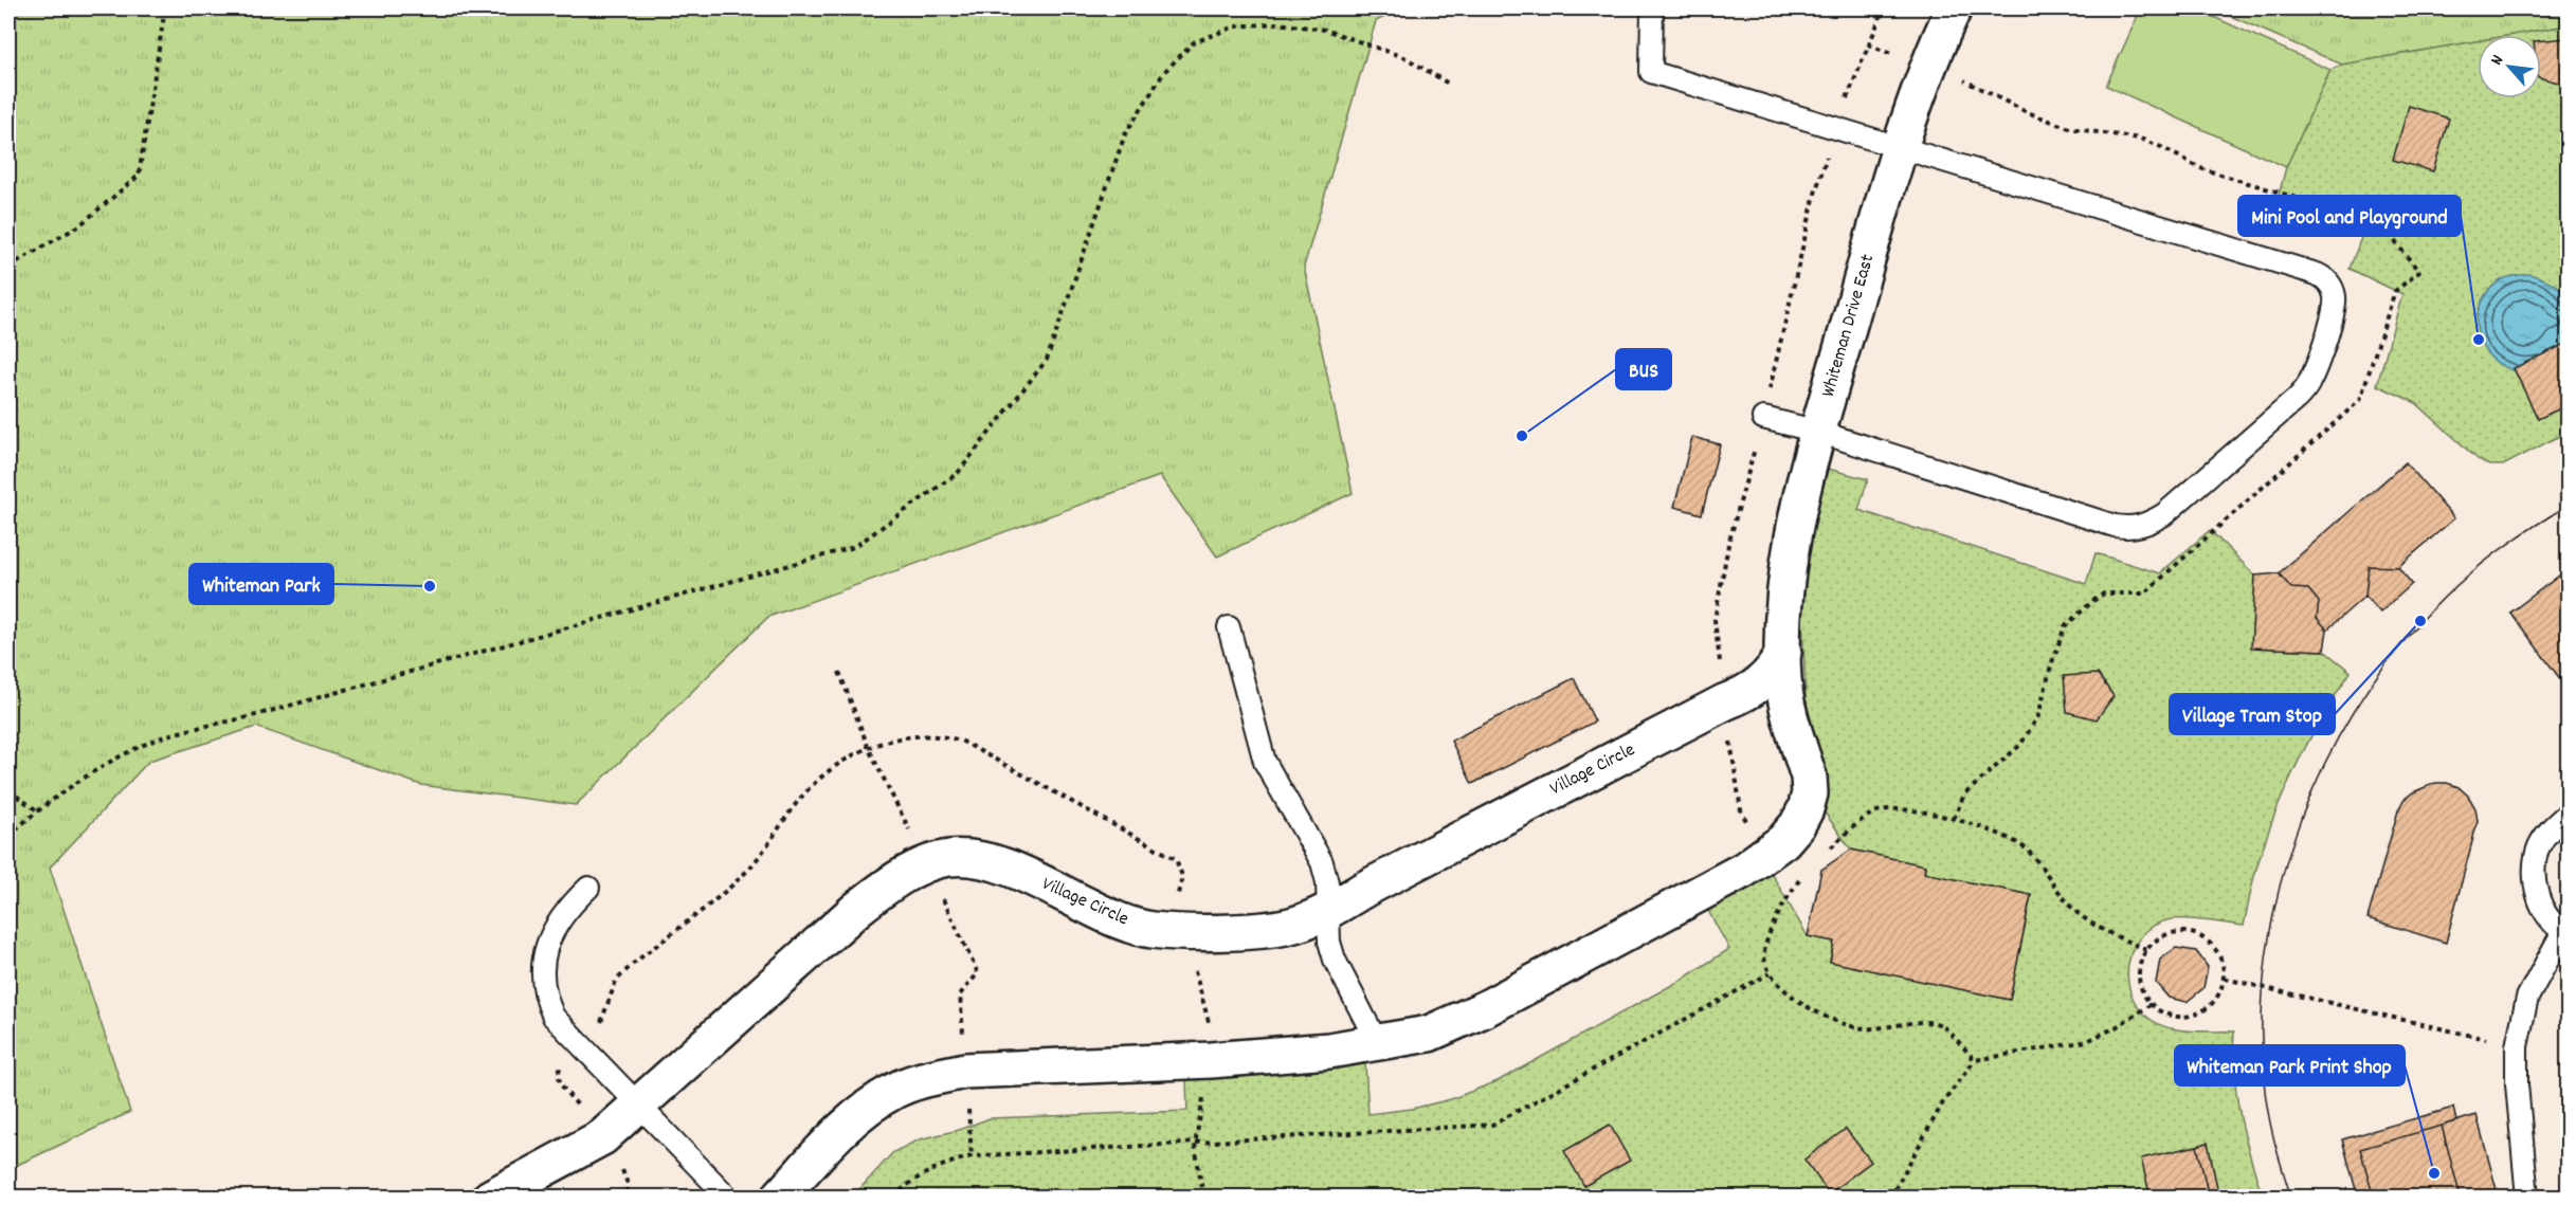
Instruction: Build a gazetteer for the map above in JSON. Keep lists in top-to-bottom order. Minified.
{"streets":{"street":["Whiteman Drive East","Village Circle"]},"crossings":[["Whiteman Drive East","Village Circle"]],"places":["Mini Pool and Playground","BUS","Whiteman Park","Village Tram Stop","Whiteman Park Print Shop"],"north":"top left"}
